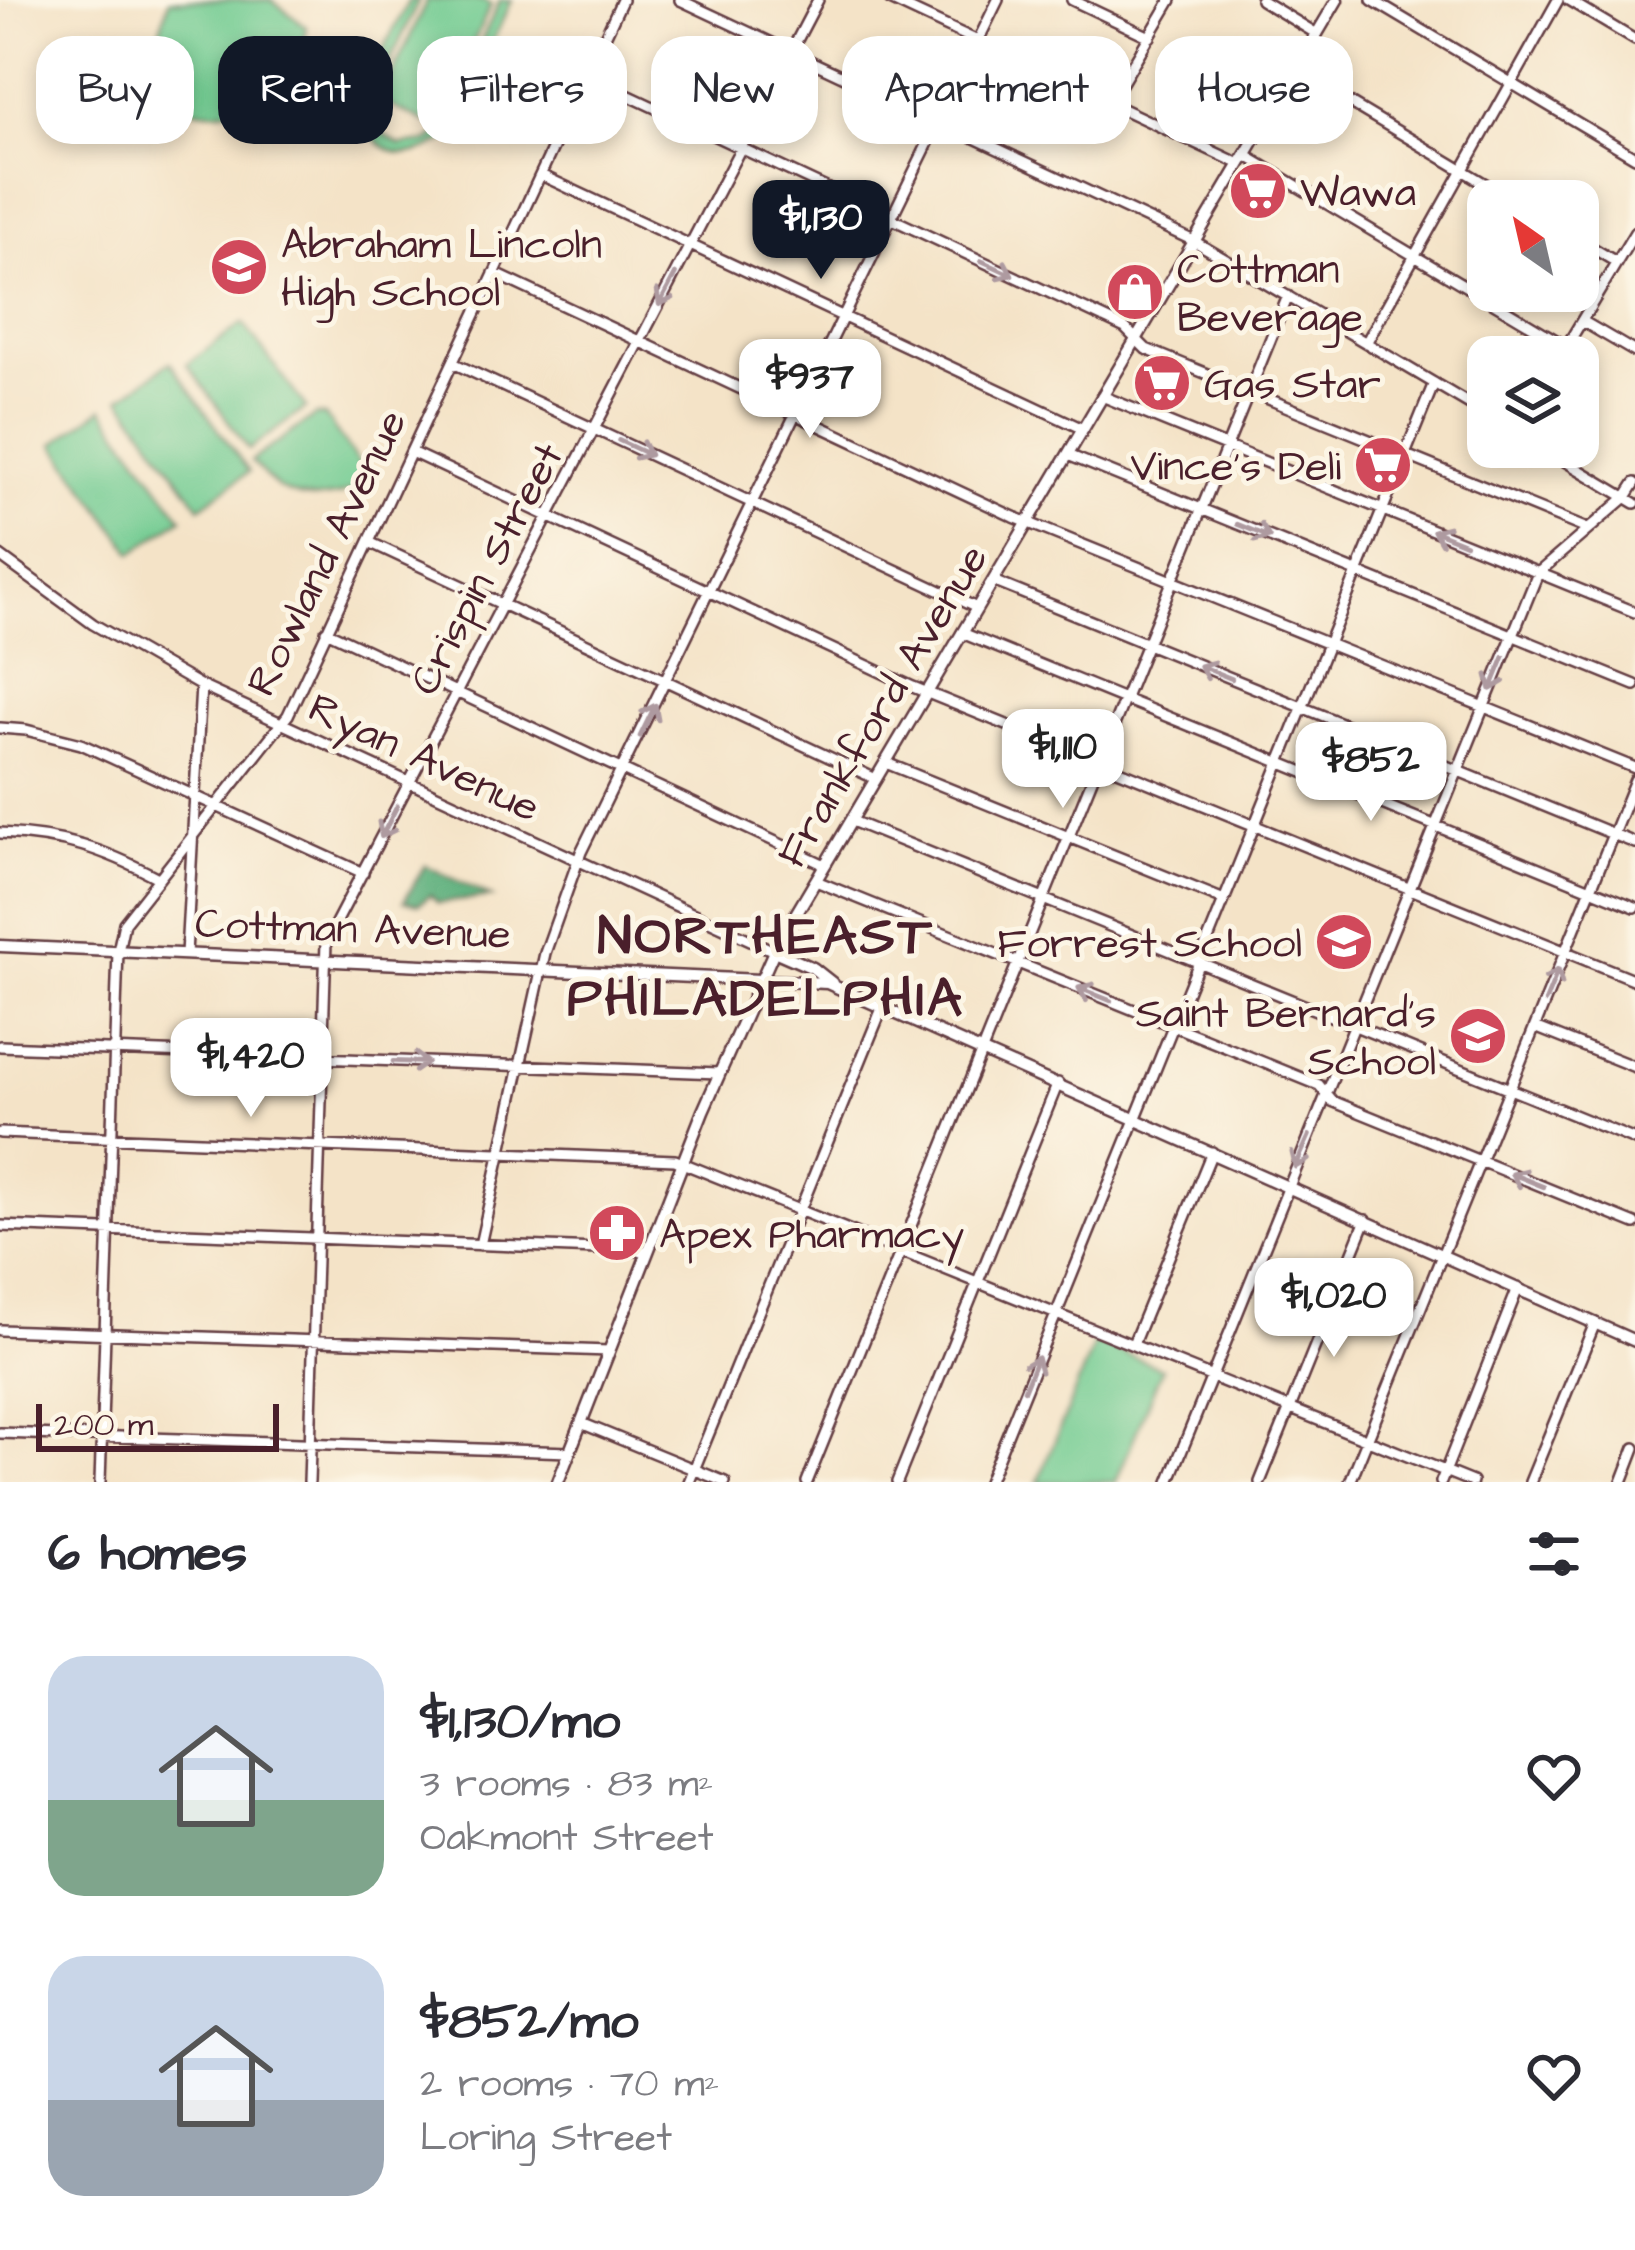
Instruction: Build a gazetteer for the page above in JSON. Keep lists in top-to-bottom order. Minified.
{"streets":{"main road":["Frankford Avenue","Cottman Avenue"],"street":["Rowland Avenue","Crispin Street","Ryan Avenue"]},"crossings":[["Rowland Avenue","Ryan Avenue"],["Rowland Avenue","Cottman Avenue"],["Crispin Street","Ryan Avenue"],["Crispin Street","Cottman Avenue"],["Frankford Avenue","Ryan Avenue"],["Frankford Avenue","Cottman Avenue"]],"districts":["NORTHEAST PHILADELPHIA"],"places":{"supermarket":["Wawa","Gas Star","Vince's Deli"],"school or university":["Abraham Lincoln High School","Forrest School","Saint Bernard's School"],"shop":["Cottman Beverage"],"pharmacy":["Apex Pharmacy"]},"scale_bar":"200 m","north":"top left","page":{"chip":["Buy","Rent","Filters","New","Apartment","House"],"price":["$1,130","$937","$1,110","$852","$1,420","$1,020"],"scale":"200 m","heading":"6 homes","list":[{"name":"$1,130/mo","note":"3 rooms · 83 m² · Oakmont Street"},{"name":"$852/mo","note":"2 rooms · 70 m² · Loring Street"}]}}
